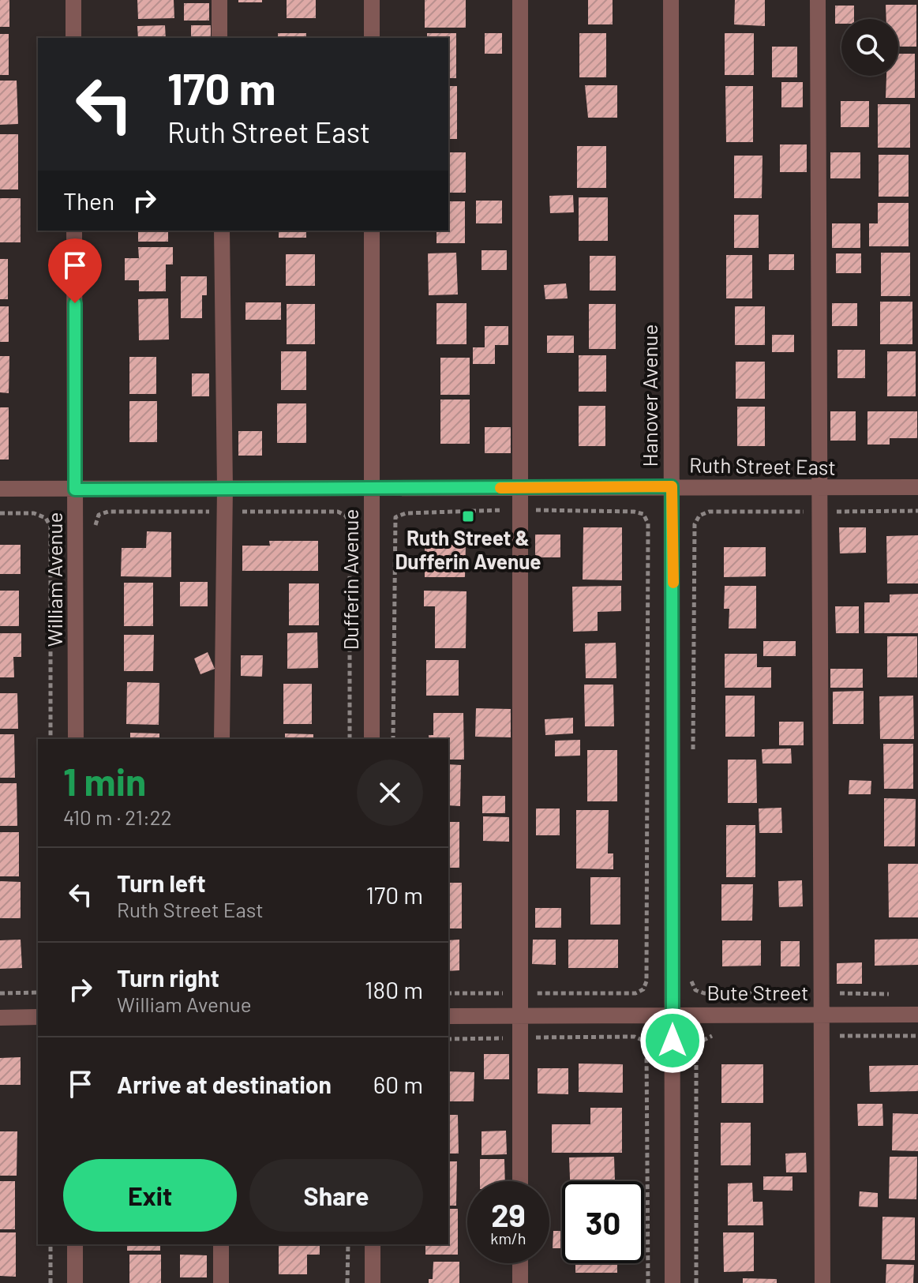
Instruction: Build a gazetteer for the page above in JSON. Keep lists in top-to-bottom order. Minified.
{"streets":{"street":["Hanover Avenue","Ruth Street East","William Avenue","Dufferin Avenue","Bute Street"]},"crossings":[["Hanover Avenue","Ruth Street East"],["Hanover Avenue","Bute Street"],["Ruth Street East","William Avenue"],["Ruth Street East","Dufferin Avenue"]],"places":{"transit":["Ruth Street & Dufferin Avenue"]},"page":{"turn":["170 m","Ruth Street East"],"then":"Then","heading":["1 min","410 m · 21:22"],"list":[{"name":"Turn left","note":"Ruth Street East","value":"170 m"},{"name":"Turn right","note":"William Avenue","value":"180 m"},{"name":"Arrive at destination","value":"60 m"}],"buttons":["Exit","Share"],"speed":"29 km/h","limit":"30"}}
